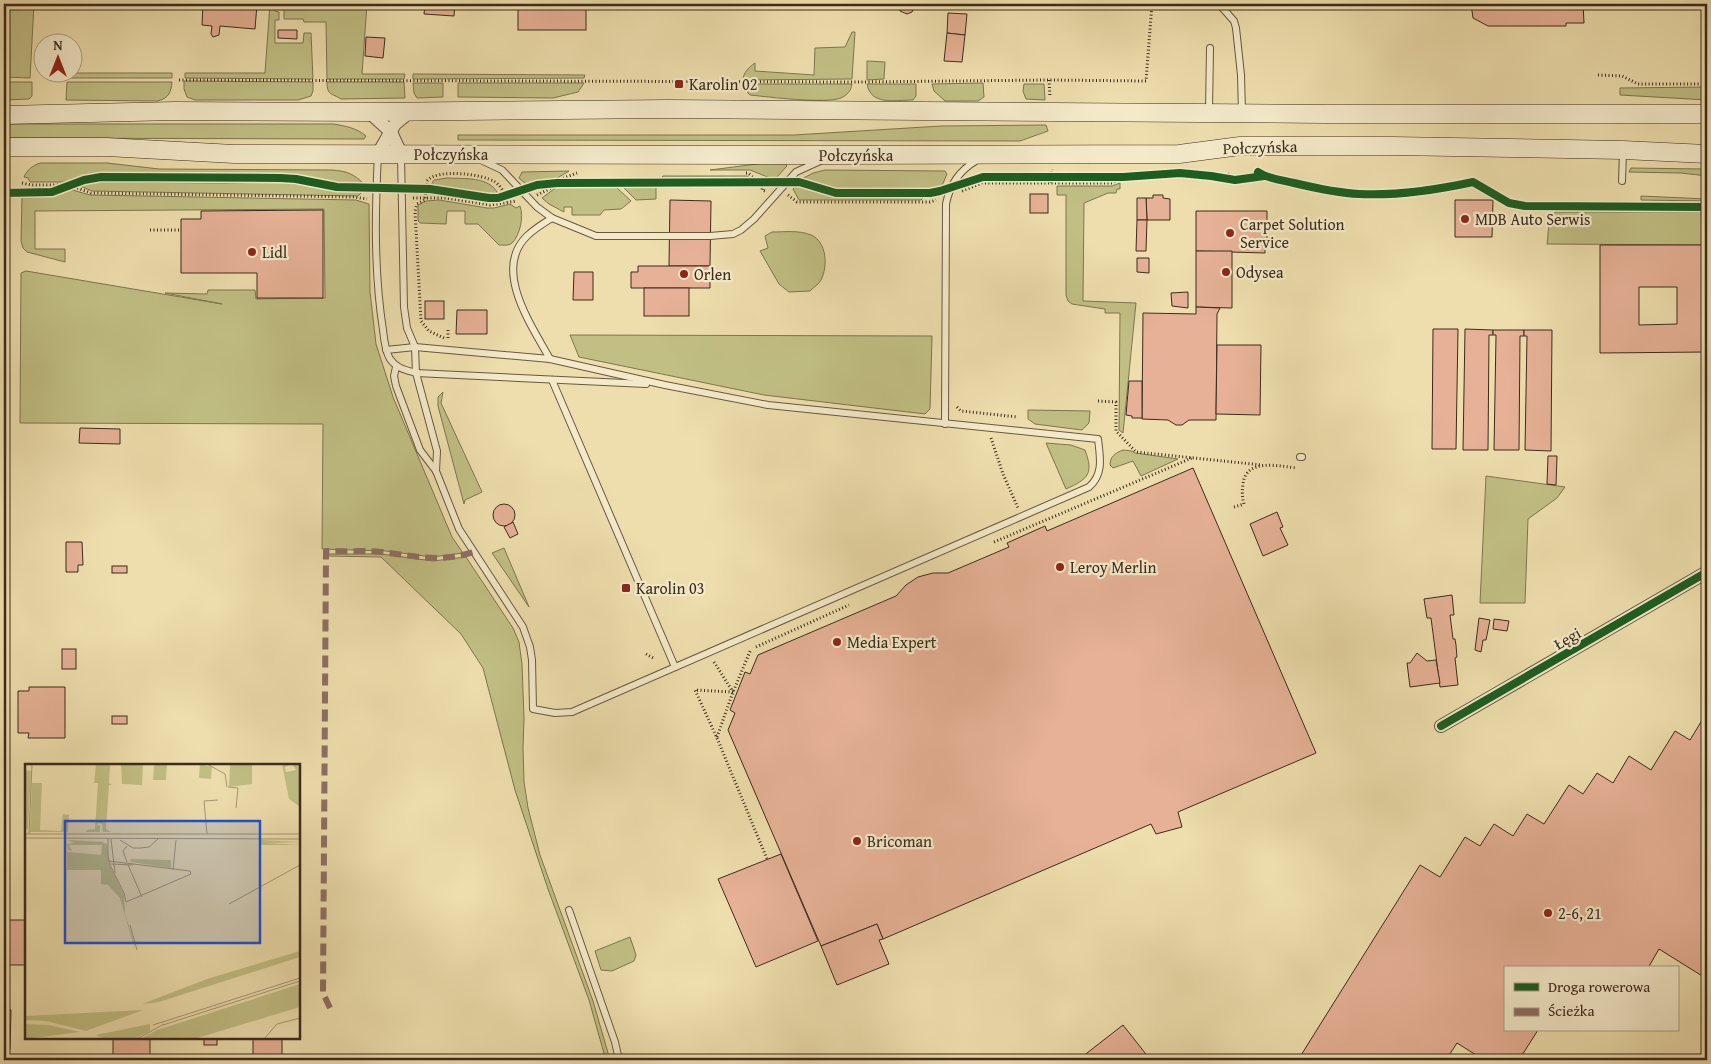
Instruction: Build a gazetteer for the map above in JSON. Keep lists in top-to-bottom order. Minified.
{"streets":{"main road":["Połczyńska"],"street":["Łęgi"]},"places":{"transit":["Karolin 02","Karolin 03"],"other":["MDB Auto Serwis","Carpet Solution Service","Lidl","Odysea","Orlen","Leroy Merlin","Media Expert","Bricoman","2-6, 21"]},"legend":["Droga rowerowa","Ścieżka"],"north":"top"}
